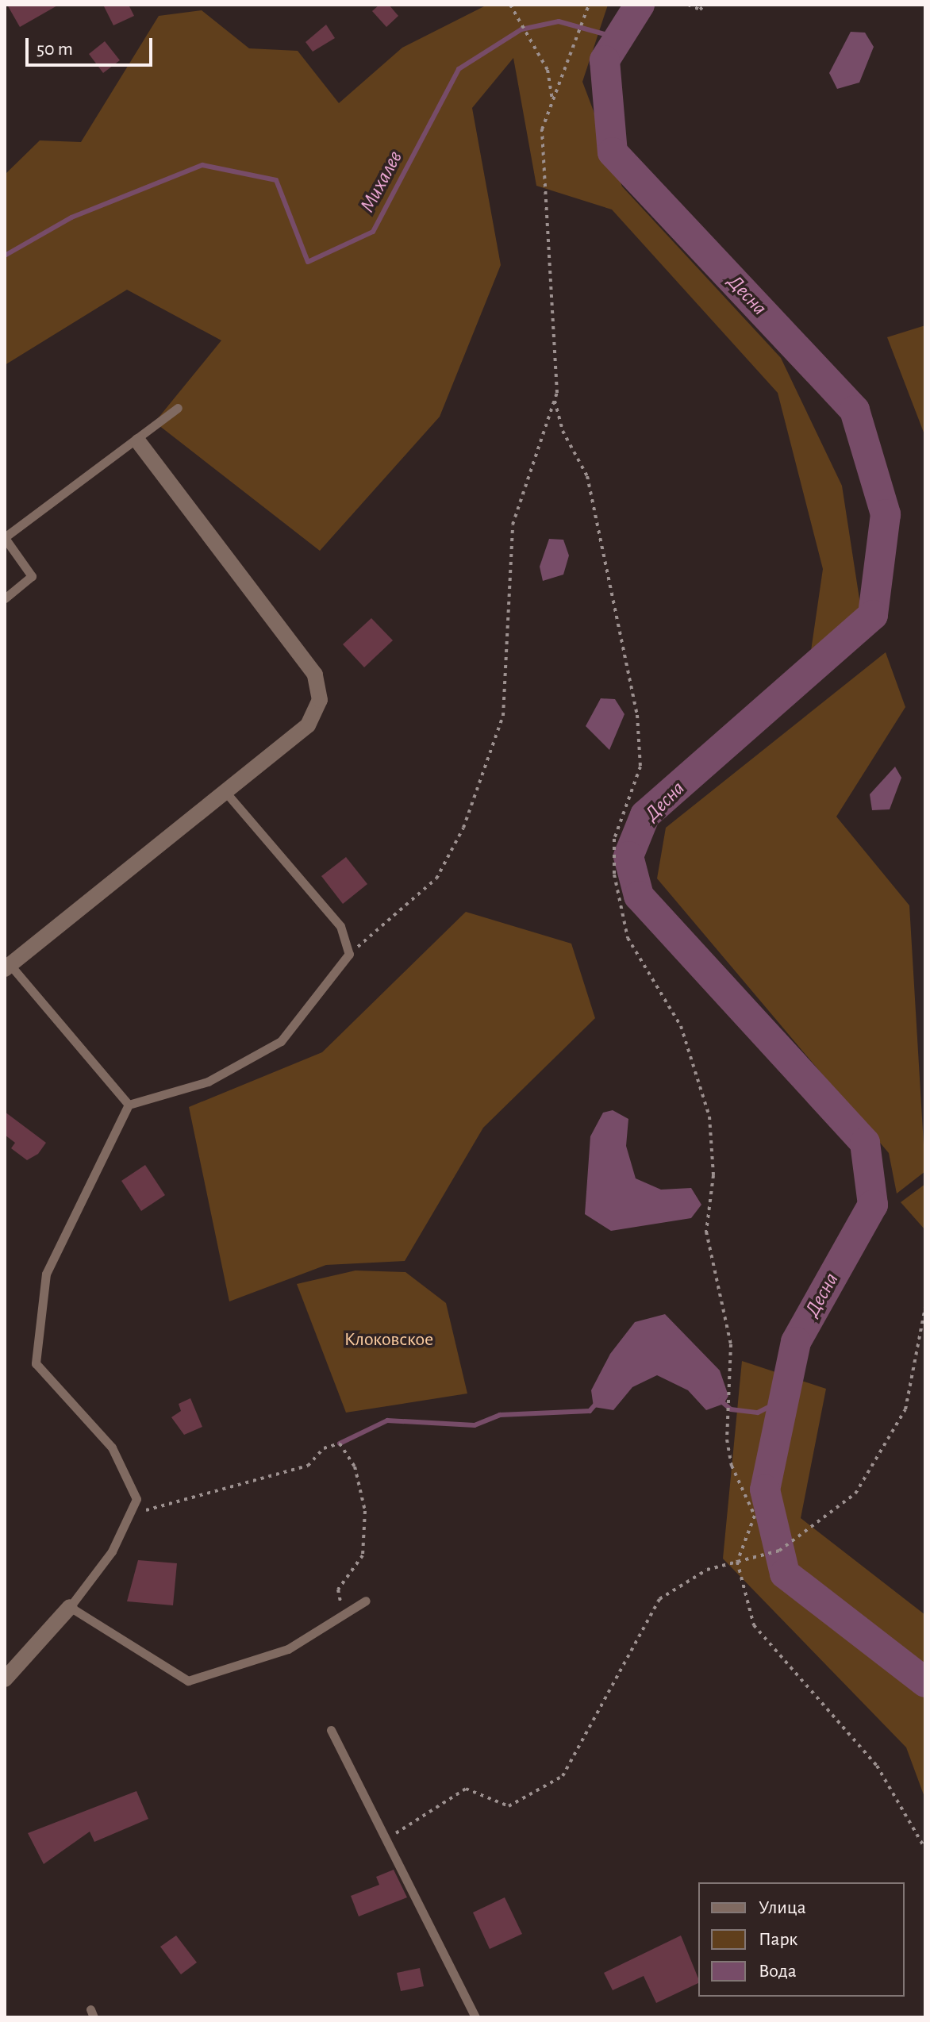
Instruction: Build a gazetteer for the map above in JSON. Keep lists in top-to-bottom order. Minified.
{"water":["Михалев","Десна"],"parks":["Клоковское"],"legend":["Улица","Парк","Вода"],"scale_bar":"50 m"}
